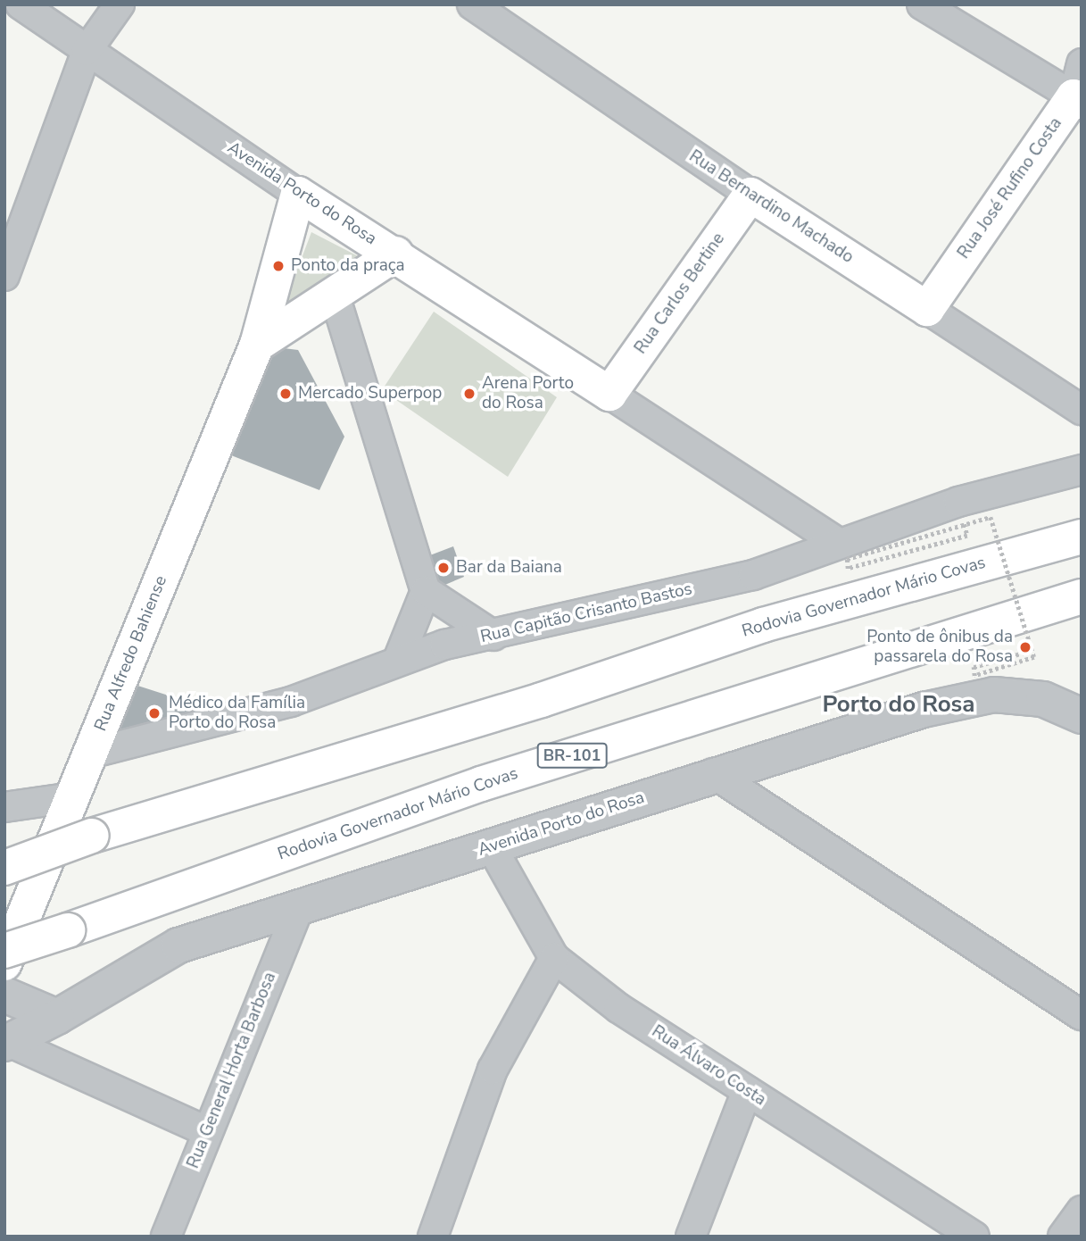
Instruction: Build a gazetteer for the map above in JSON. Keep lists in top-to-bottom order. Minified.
{"streets":{"main road":["Rua José Rufino Costa","Avenida Porto do Rosa","Rua Bernardino Machado","Rua Carlos Bertine","Rodovia Governador Mário Covas","Rua Alfredo Bahiense","BR-101"],"street":["Rua Capitão Crisanto Bastos","Rua Álvaro Costa","Rua General Horta Barbosa"]},"crossings":[["Rua José Rufino Costa","Rua Bernardino Machado"],["Avenida Porto do Rosa","Rua Carlos Bertine"],["Avenida Porto do Rosa","Rua Capitão Crisanto Bastos"],["Avenida Porto do Rosa","Rua Alfredo Bahiense"],["Avenida Porto do Rosa","Rua Álvaro Costa"],["Avenida Porto do Rosa","Rua General Horta Barbosa"],["Rua Bernardino Machado","Rua Carlos Bertine"],["Rua Capitão Crisanto Bastos","Rua Alfredo Bahiense"]],"districts":["Porto do Rosa"],"places":["Ponto da praça","Mercado Superpop","Arena Porto do Rosa","Bar da Baiana","Ponto de ônibus da passarela do Rosa","Médico da Família Porto do Rosa"]}
